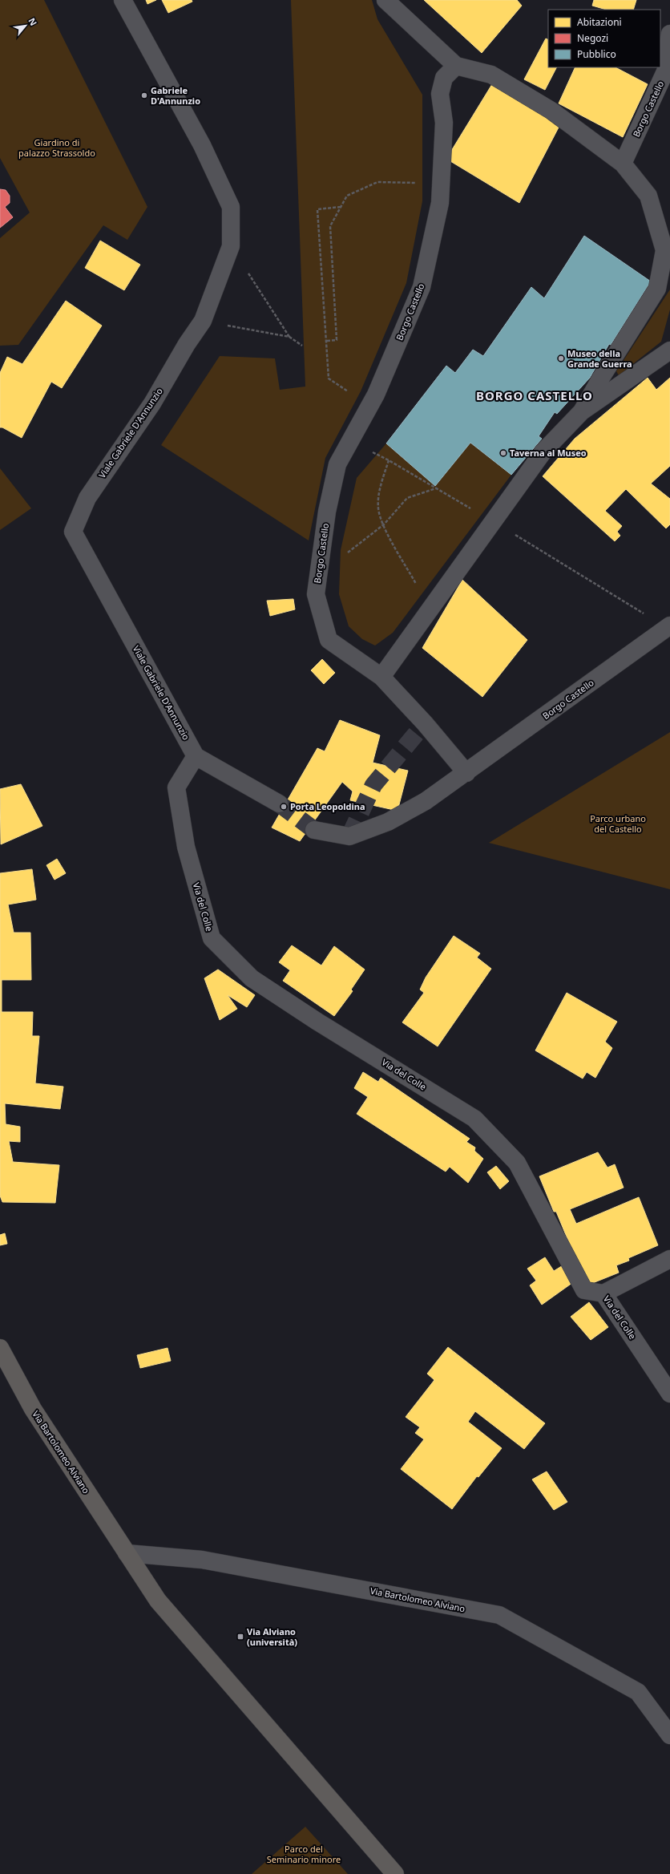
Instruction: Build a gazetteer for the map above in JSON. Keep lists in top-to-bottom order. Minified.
{"streets":{"main road":["Via Bartolomeo Alviano"],"street":["Borgo Castello","Viale Gabriele D'Annunzio","Via del Colle"]},"crossings":[["Viale Gabriele D'Annunzio","Via del Colle"]],"districts":["BORGO CASTELLO"],"parks":["Giardino di palazzo Strassoldo","Parco urbano del Castello","Parco del Seminario minore"],"places":{"other":["Gabriele D'Annunzio","Museo della Grande Guerra","Taverna al Museo","Porta Leopoldina"],"transit":["Via Alviano (università)"]},"legend":["Abitazioni","Negozi","Pubblico"],"north":"top right"}
